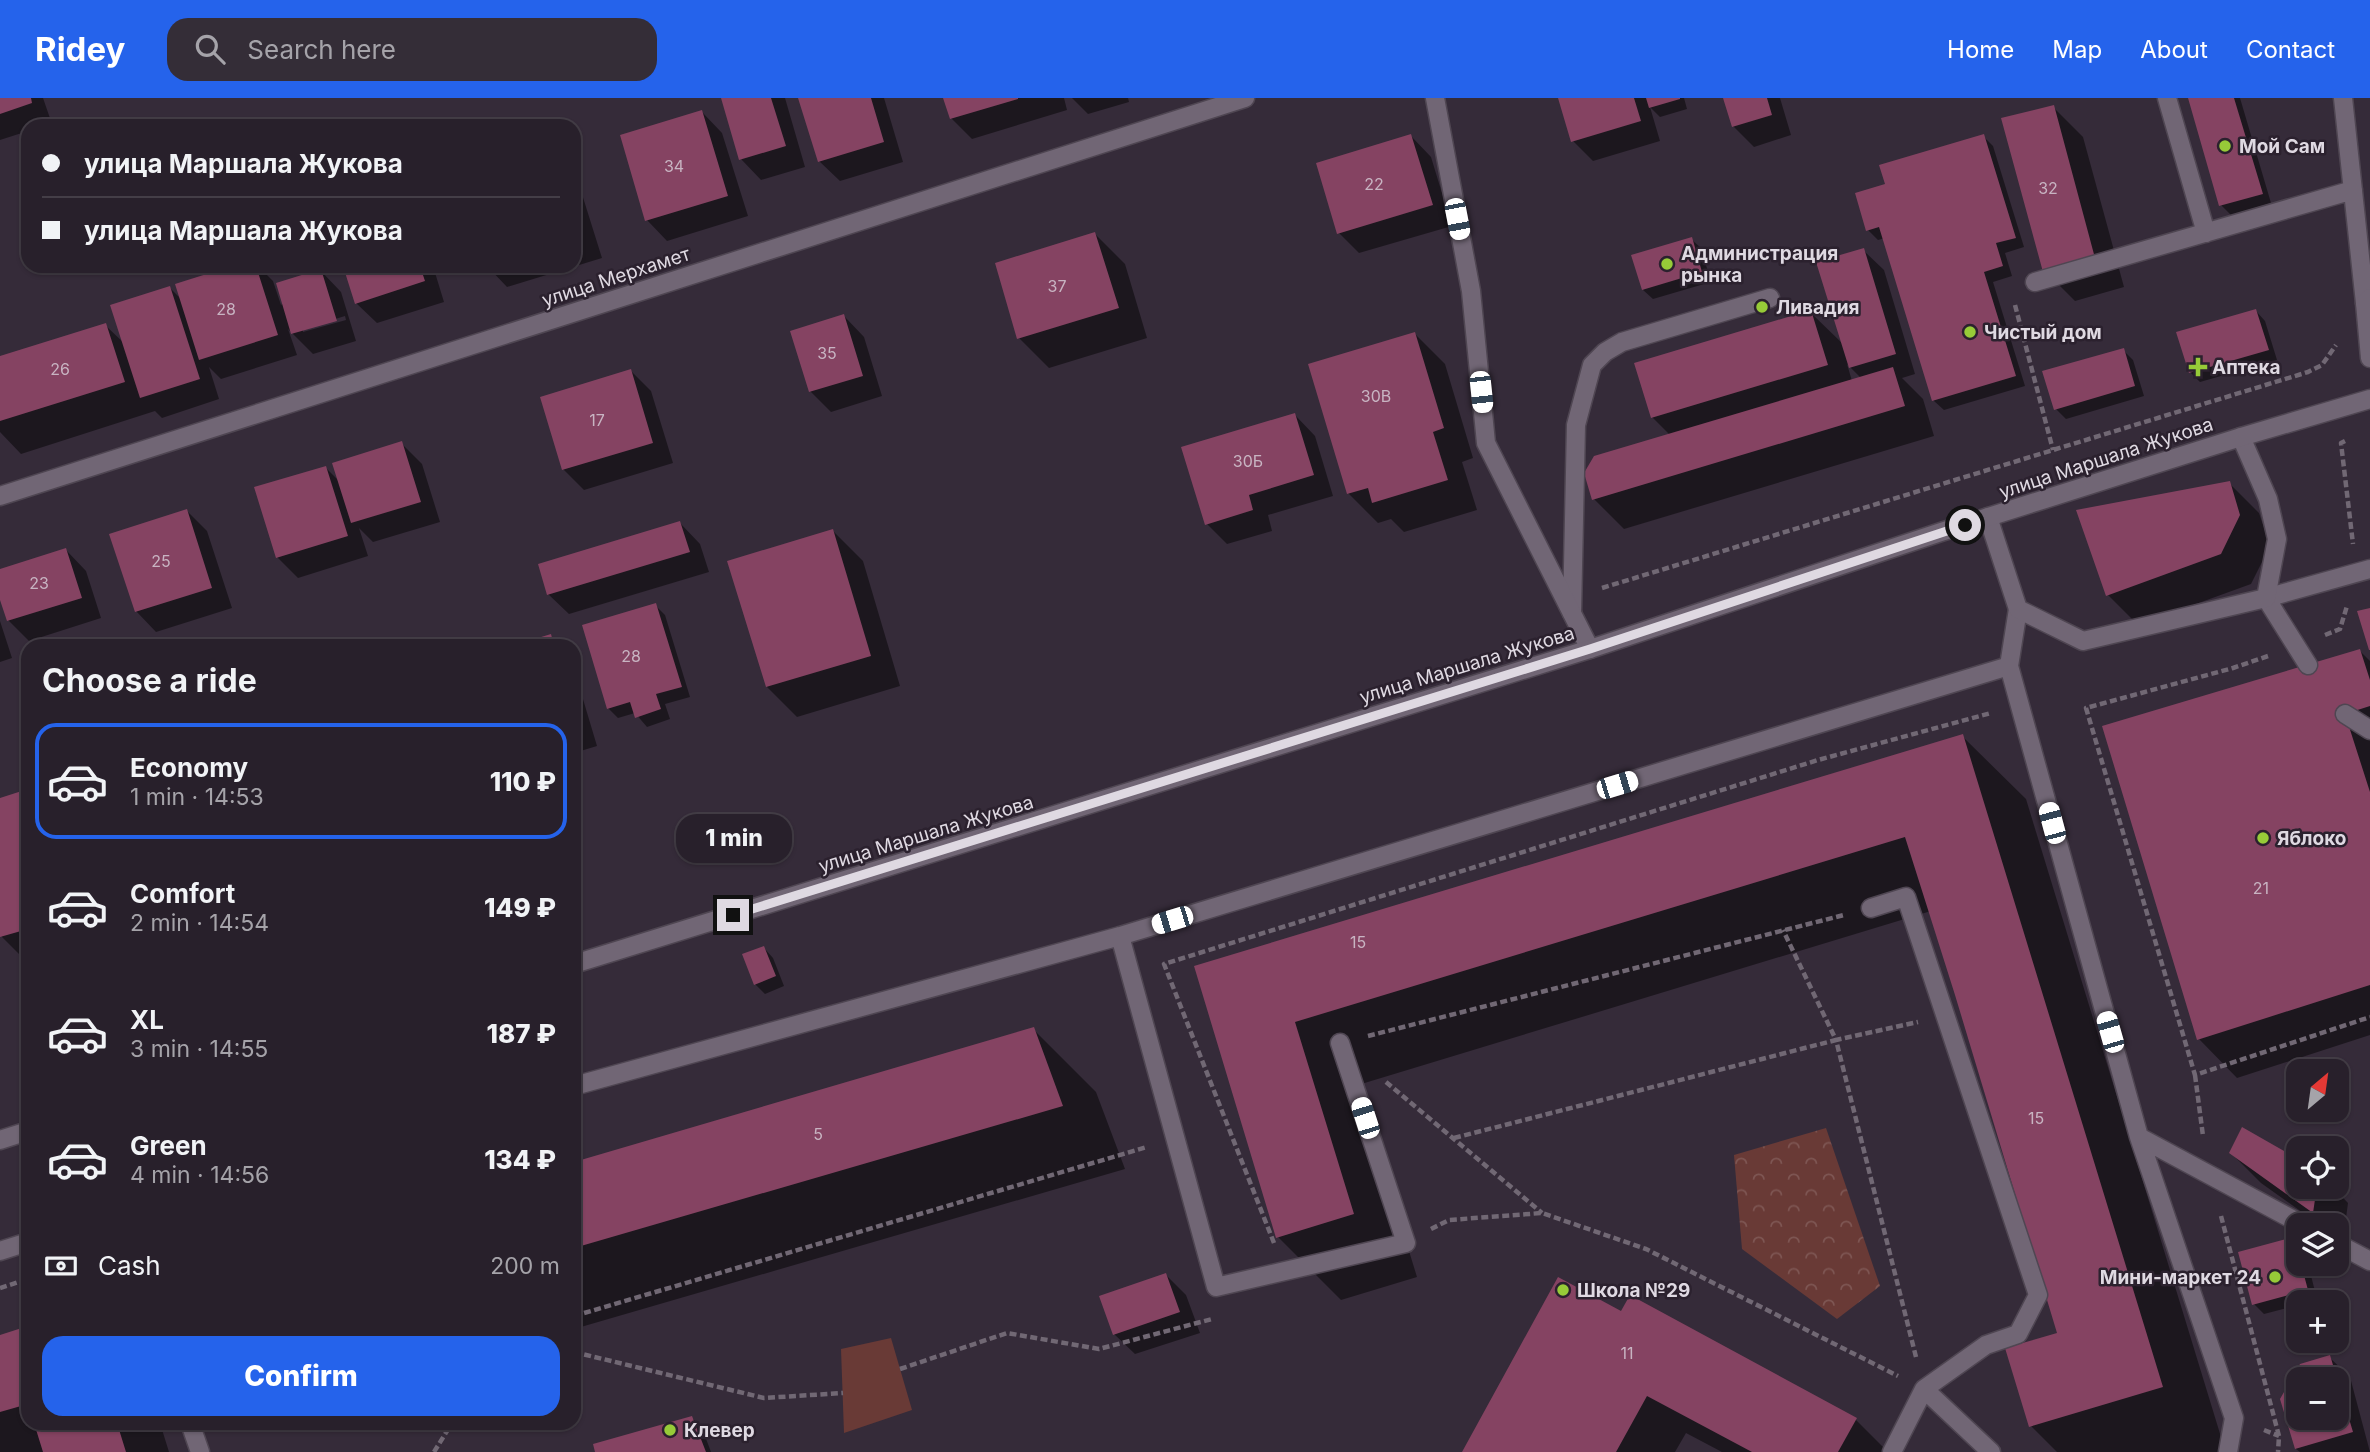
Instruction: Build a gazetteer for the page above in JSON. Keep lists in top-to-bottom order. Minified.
{"streets":{"street":["улица Мерхамет","улица Маршала Жукова"]},"places":{"other":["Мой Сам","Администрация рынка","Ливадия","Чистый дом","Яблоко","Мини-маркет 24","Школа №29","Клевер"],"health":["Аптека"]},"house_numbers":["34","22","32","37","28","35","26","30В","17","30Б","25","23","28","21","15","15","5","11"],"north":"top right","page":{"header":"Ridey","search":"Search here","nav":["Home","Map","About","Contact"],"banner":["улица Маршала Жукова","улица Маршала Жукова"],"heading":"Choose a ride","list":[{"name":"Economy","note":"1 min · 14:53","value":"110 ₽"},{"name":"Comfort","note":"2 min · 14:54","value":"149 ₽"},{"name":"XL","note":"3 min · 14:55","value":"187 ₽"},{"name":"Green","note":"4 min · 14:56","value":"134 ₽"}],"bubble":"1 min","map_buttons":["+","−"],"pay":["Cash","200 m"],"buttons":"Confirm"}}
